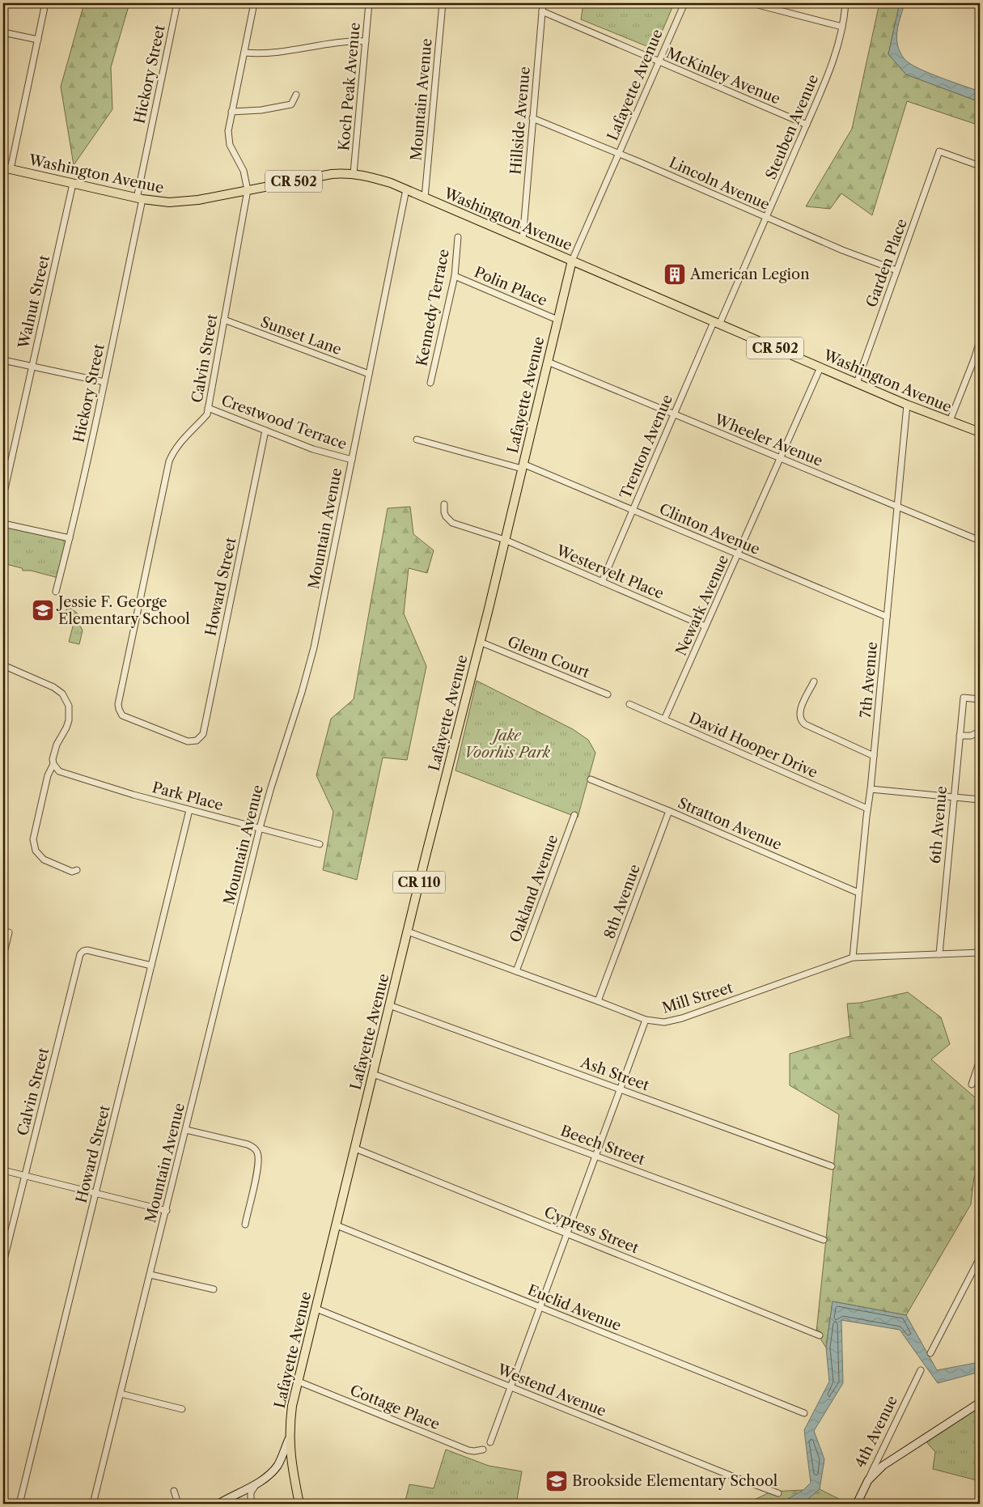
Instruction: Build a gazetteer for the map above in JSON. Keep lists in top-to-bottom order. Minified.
{"streets":{"main road":["Lafayette Avenue","Washington Avenue","CR 502","CR 110","4th Avenue"],"street":["Hickory Street","McKinley Avenue","Koch Peak Avenue","Mountain Avenue","Hillside Avenue","Steuben Avenue","Lincoln Avenue","Garden Place","Polin Place","Walnut Street","Kennedy Terrace","Sunset Lane","Calvin Street","Crestwood Terrace","Wheeler Avenue","Trenton Avenue","Clinton Avenue","Westervelt Place","Howard Street","Newark Avenue","Glenn Court","7th Avenue","David Hooper Drive","Park Place","Stratton Avenue","6th Avenue","Oakland Avenue","8th Avenue","Mill Street","Ash Street","Beech Street","Cypress Street","Euclid Avenue","Westend Avenue","Cottage Place"]},"crossings":[["Hickory Street","Washington Avenue"],["McKinley Avenue","Lafayette Avenue"],["McKinley Avenue","Hillside Avenue"],["McKinley Avenue","Steuben Avenue"],["Lafayette Avenue","Washington Avenue"],["Lafayette Avenue","Lincoln Avenue"],["Lafayette Avenue","Polin Place"],["Lafayette Avenue","Wheeler Avenue"],["Lafayette Avenue","Clinton Avenue"],["Lafayette Avenue","Westervelt Place"],["Lafayette Avenue","Glenn Court"],["Lafayette Avenue","CR 110"],["Lafayette Avenue","Mill Street"],["Lafayette Avenue","Ash Street"],["Lafayette Avenue","Beech Street"],["Lafayette Avenue","Cypress Street"],["Lafayette Avenue","Euclid Avenue"],["Lafayette Avenue","Westend Avenue"],["Lafayette Avenue","Cottage Place"],["Koch Peak Avenue","Washington Avenue"],["Mountain Avenue","Washington Avenue"],["Mountain Avenue","Sunset Lane"],["Mountain Avenue","Crestwood Terrace"],["Mountain Avenue","Park Place"],["Hillside Avenue","Washington Avenue"],["Hillside Avenue","Lincoln Avenue"],["Steuben Avenue","Washington Avenue"],["Steuben Avenue","Lincoln Avenue"],["Steuben Avenue","Trenton Avenue"],["Washington Avenue","Garden Place"],["Washington Avenue","Walnut Street"],["Washington Avenue","Calvin Street"],["Washington Avenue","Trenton Avenue"],["Washington Avenue","Newark Avenue"],["Washington Avenue","7th Avenue"],["Lincoln Avenue","Garden Place"],["Polin Place","Kennedy Terrace"],["Sunset Lane","Calvin Street"],["Calvin Street","Crestwood Terrace"],["Calvin Street","Howard Street"],["Crestwood Terrace","Howard Street"],["Wheeler Avenue","Trenton Avenue"],["Wheeler Avenue","Newark Avenue"],["Wheeler Avenue","7th Avenue"],["Trenton Avenue","Clinton Avenue"],["Trenton Avenue","Westervelt Place"],["Clinton Avenue","Newark Avenue"],["Clinton Avenue","7th Avenue"],["Westervelt Place","Newark Avenue"],["Howard Street","Park Place"],["Newark Avenue","David Hooper Drive"],["7th Avenue","David Hooper Drive"],["7th Avenue","Stratton Avenue"],["7th Avenue","Mill Street"],["Stratton Avenue","8th Avenue"],["6th Avenue","Mill Street"],["Oakland Avenue","Mill Street"],["8th Avenue","Mill Street"]],"parks":["Jake Voorhis Park"],"places":{"building":["American Legion"],"school or university":["Jessie F. George Elementary School","Brookside Elementary School"]}}
